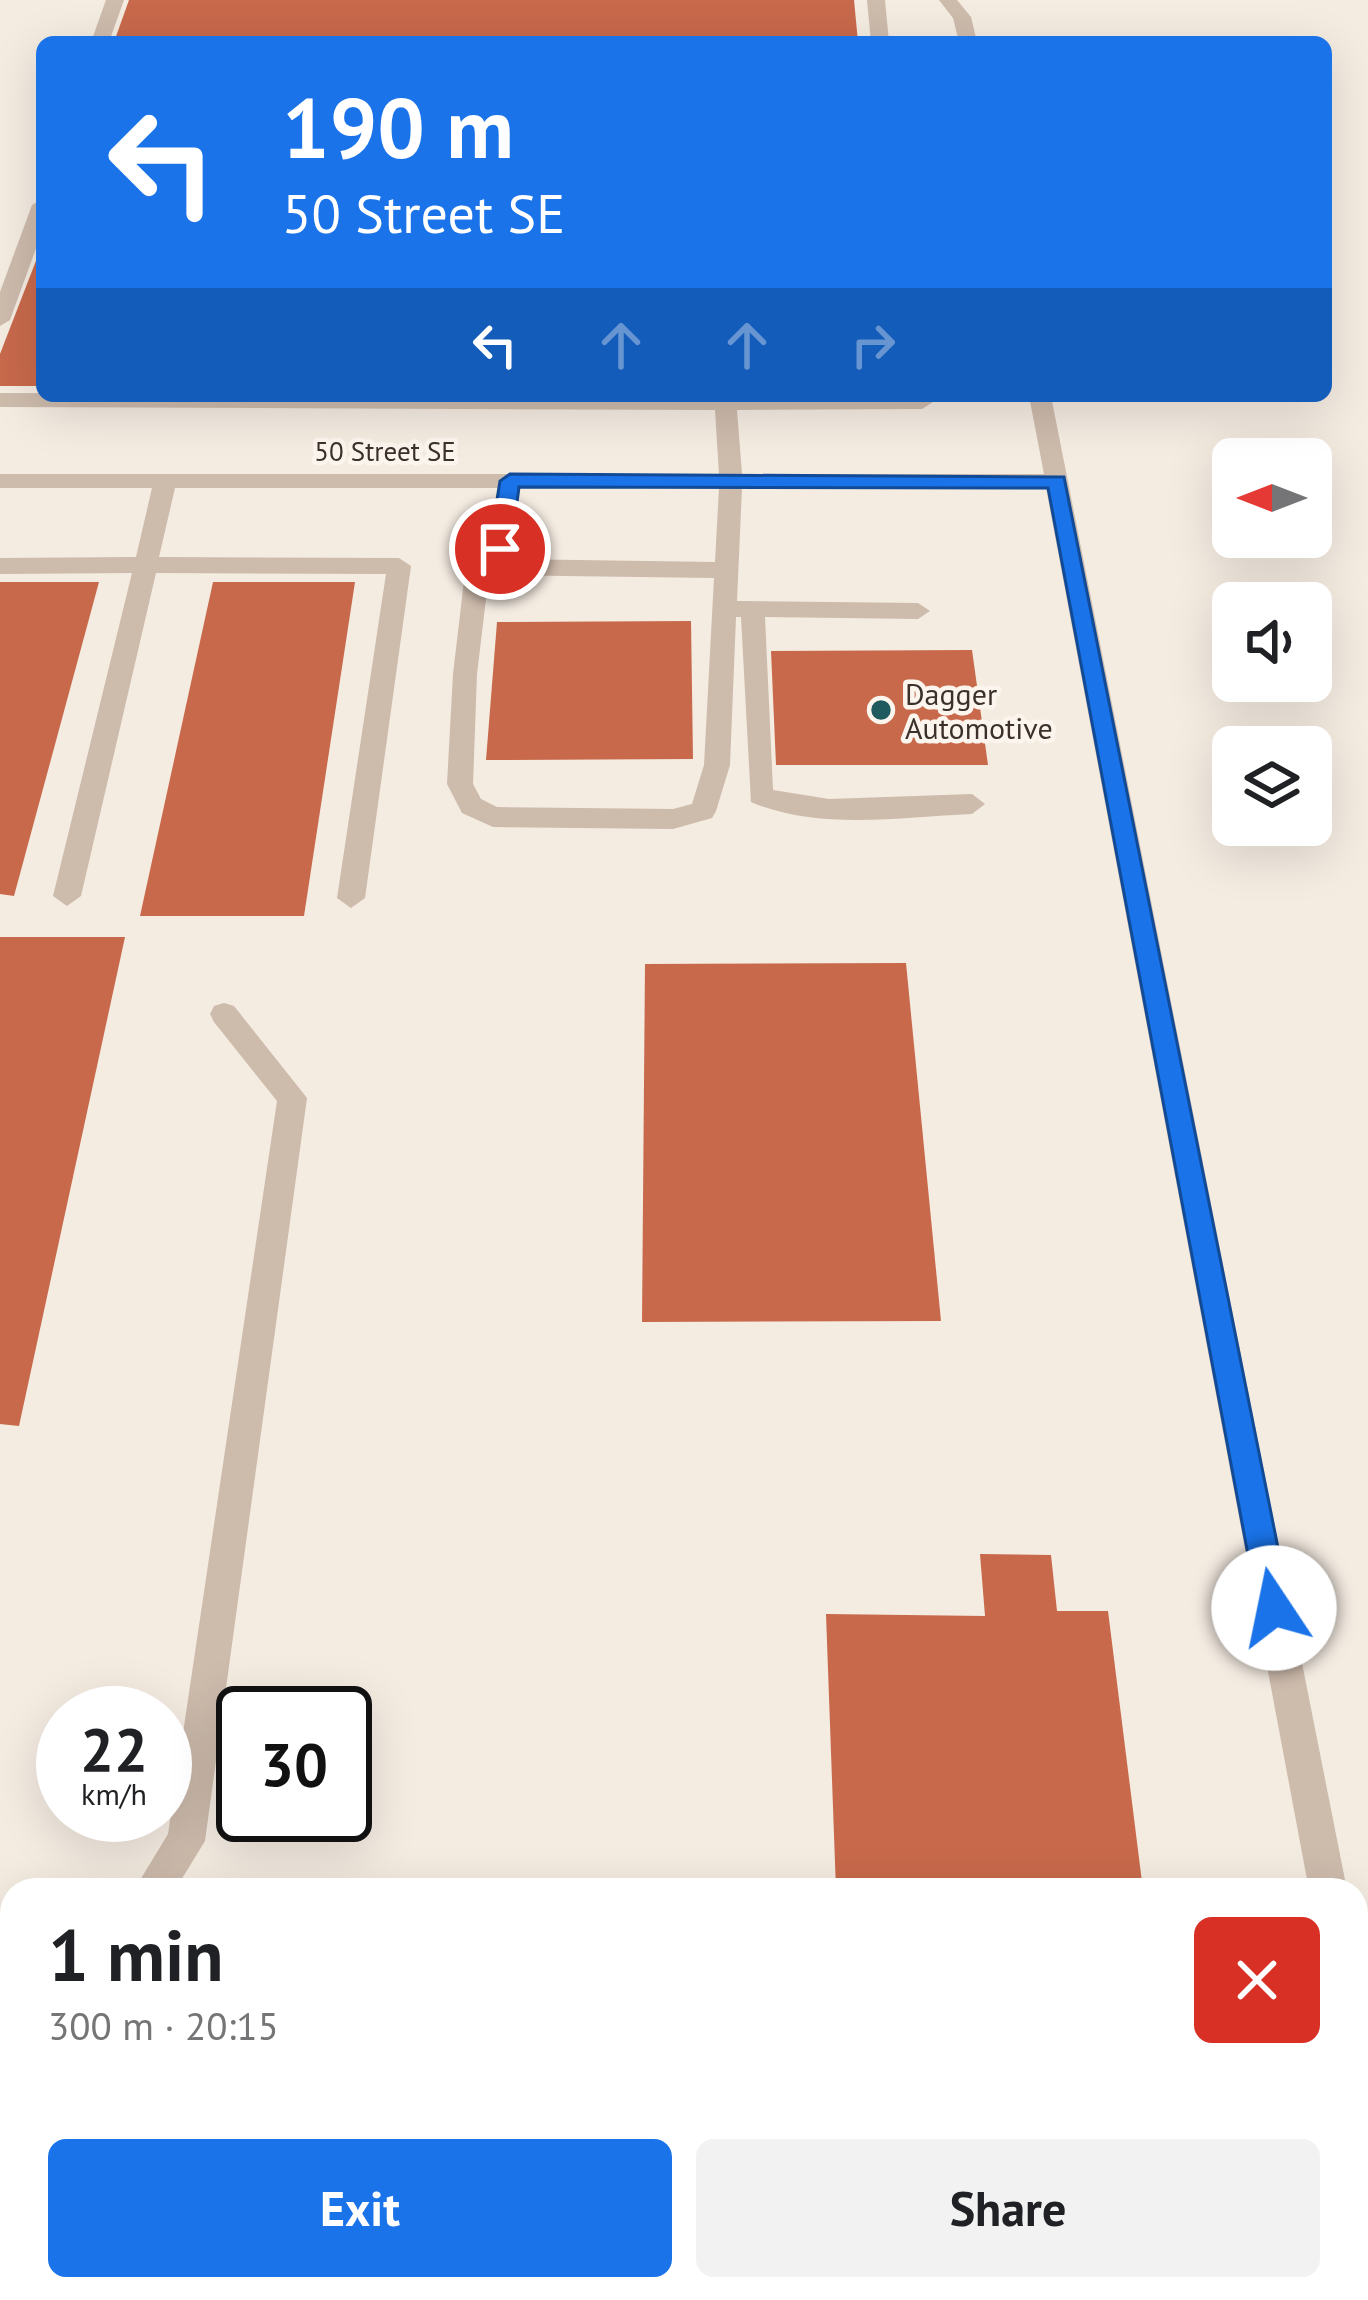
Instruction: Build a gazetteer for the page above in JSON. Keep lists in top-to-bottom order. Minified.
{"streets":{"street":["50 Street SE"]},"places":["Dagger Automotive"],"north":"left","page":{"turn":["190 m","50 Street SE"],"speed":"22 km/h","limit":"30","heading":["1 min","300 m · 20:15"],"buttons":["Exit","Share"]}}
